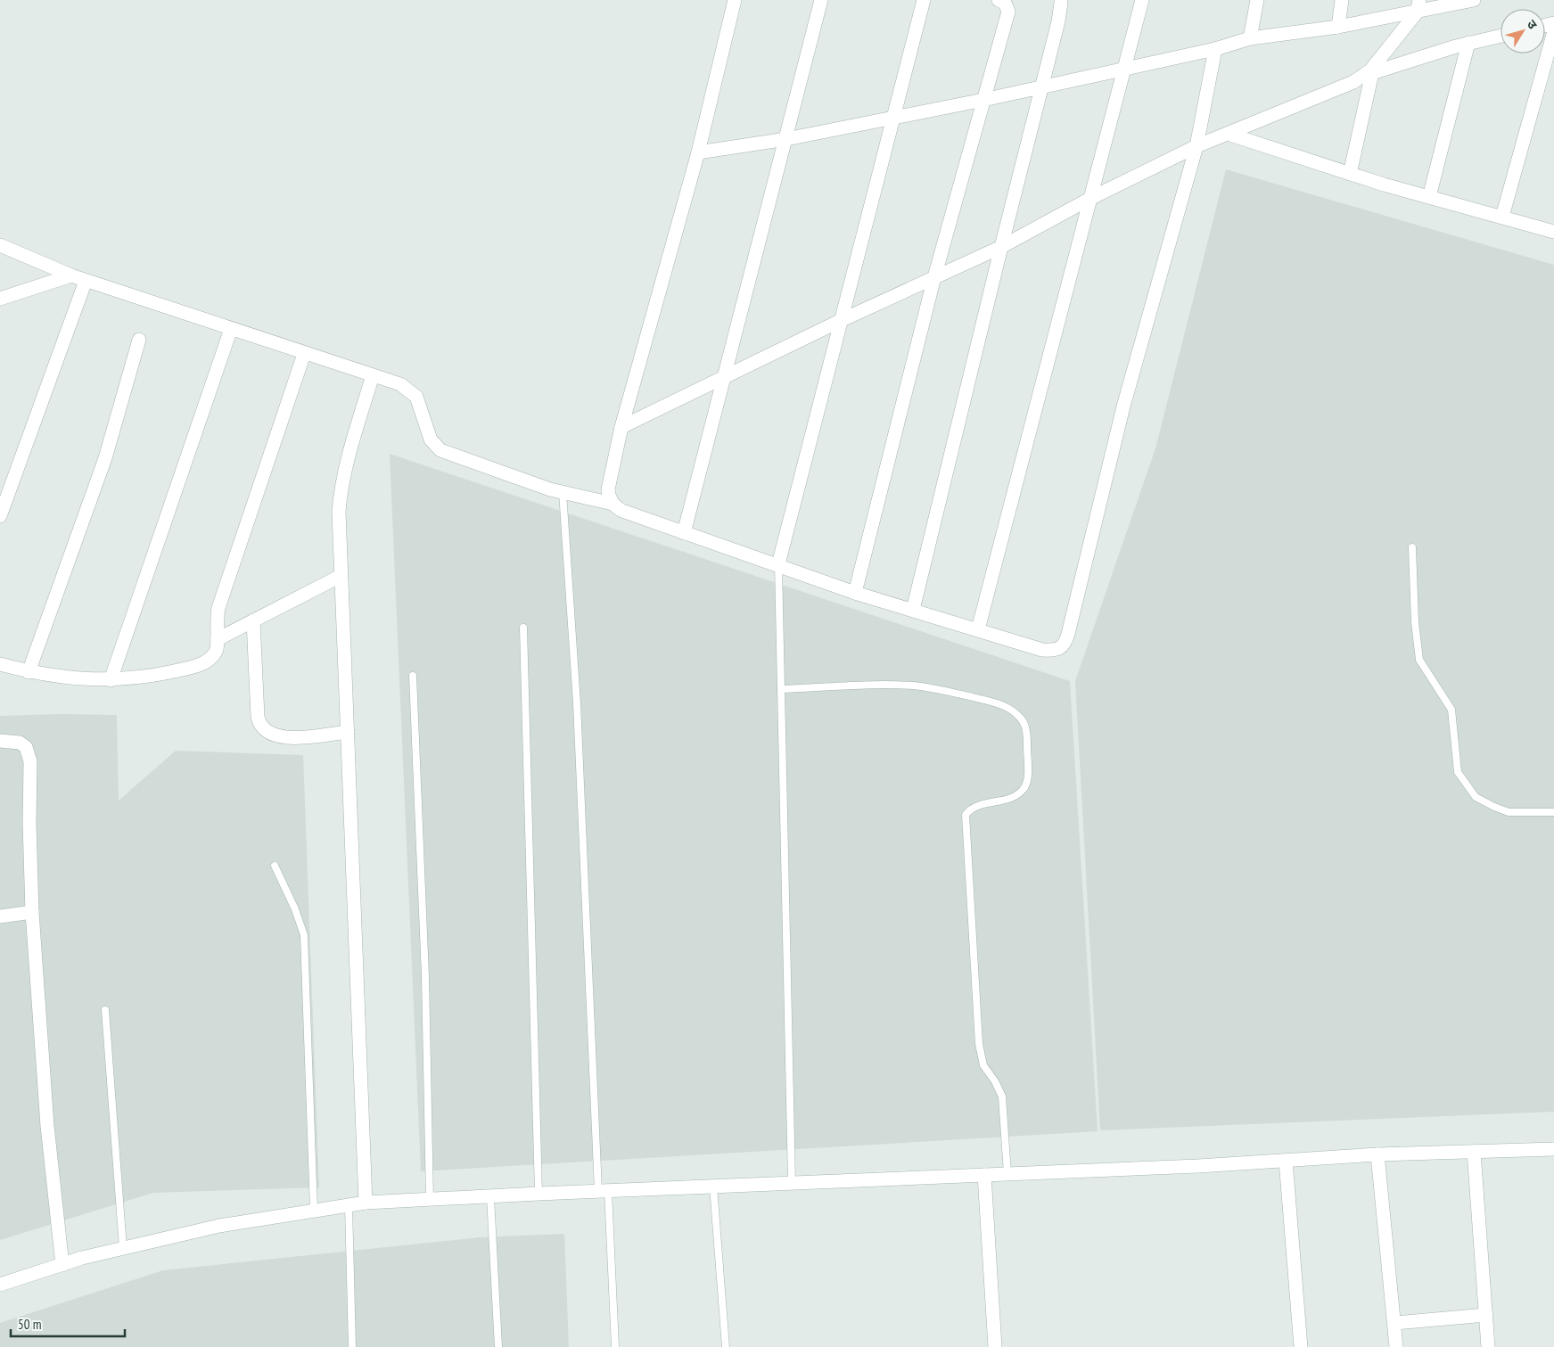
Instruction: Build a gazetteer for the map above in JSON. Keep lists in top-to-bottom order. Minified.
{"scale_bar":"50 m","north":"top right"}
